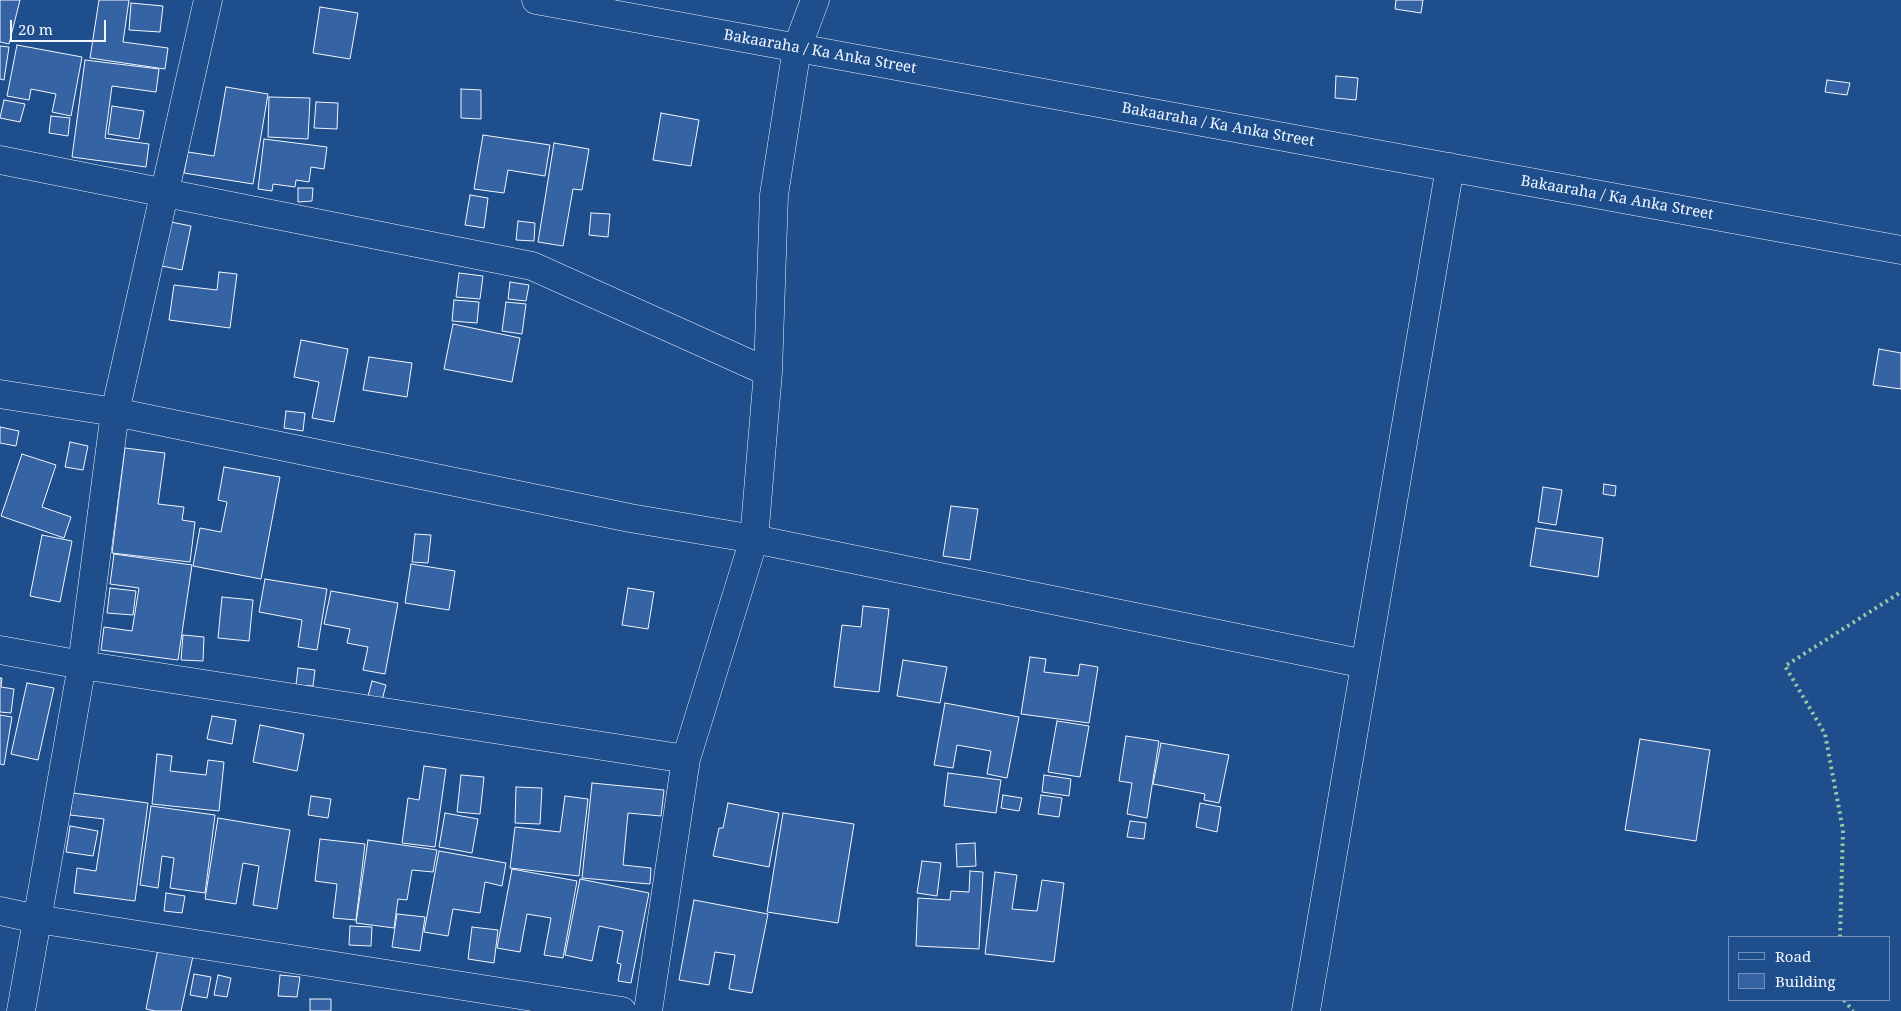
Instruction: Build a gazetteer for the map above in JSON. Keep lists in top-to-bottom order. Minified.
{"streets":{"street":["Bakaaraha / Ka Anka Street"]},"legend":["Road","Building"],"scale_bar":"20 m"}
